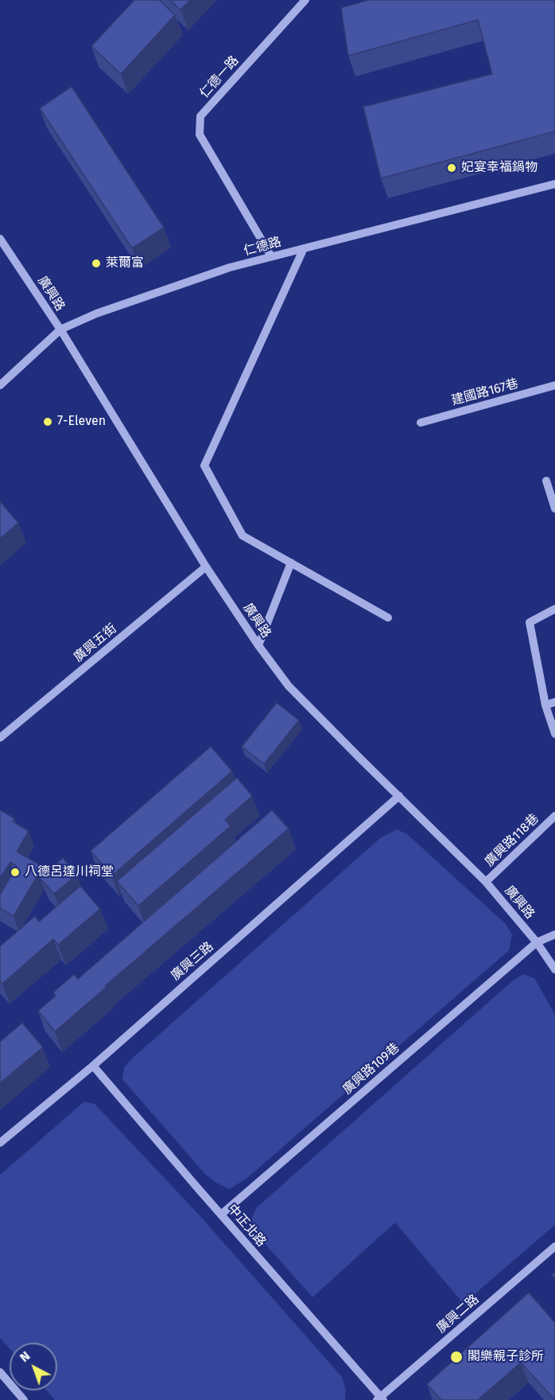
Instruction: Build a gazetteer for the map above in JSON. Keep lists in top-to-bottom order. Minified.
{"streets":{"street":["仁德一路","仁德路","廣興路","建國路167巷","廣興五街","廣興路118巷","廣興三路","廣興路109巷","中正北路","廣興二路"]},"crossings":[["仁德一路","仁德路"],["仁德路","廣興路"],["廣興路","廣興五街"],["廣興路","廣興路118巷"],["廣興路","廣興三路"],["廣興路","廣興路109巷"],["廣興三路","中正北路"],["廣興路109巷","中正北路"],["中正北路","廣興二路"]],"places":["妃宴幸福鍋物","萊爾富","7-Eleven","八德呂達川祠堂","閣樂親子診所"],"north":"top left"}
